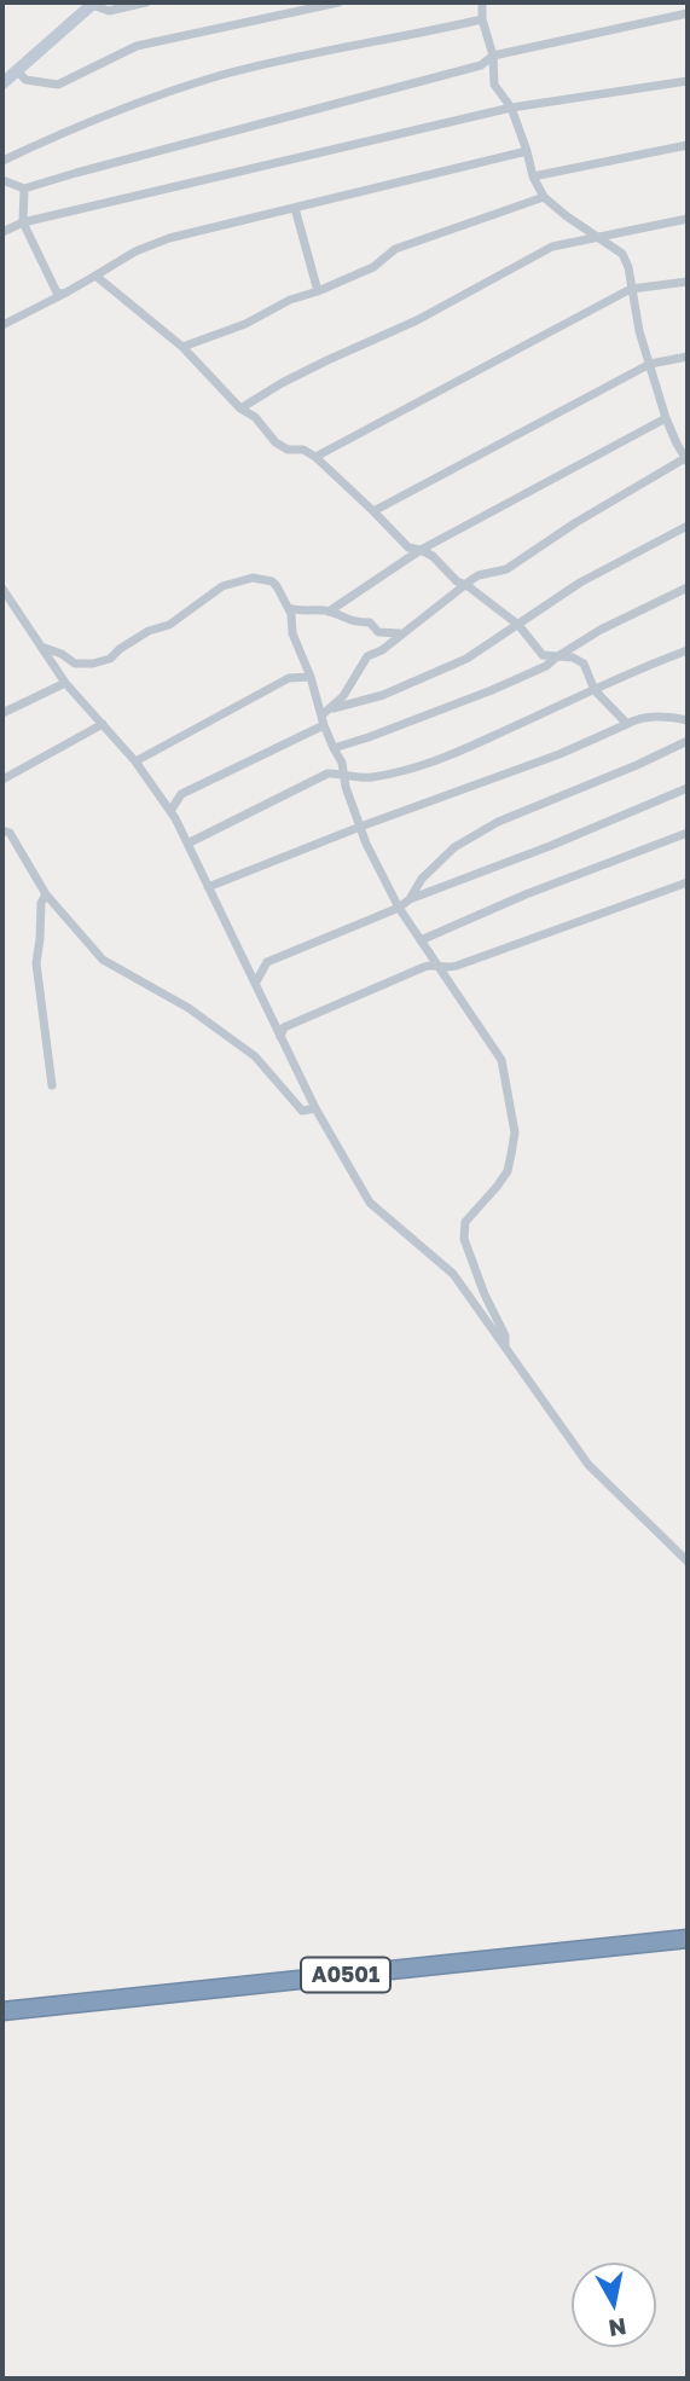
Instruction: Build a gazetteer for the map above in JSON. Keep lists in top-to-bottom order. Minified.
{"streets":{"highway":["A0501"]},"north":"bottom"}
